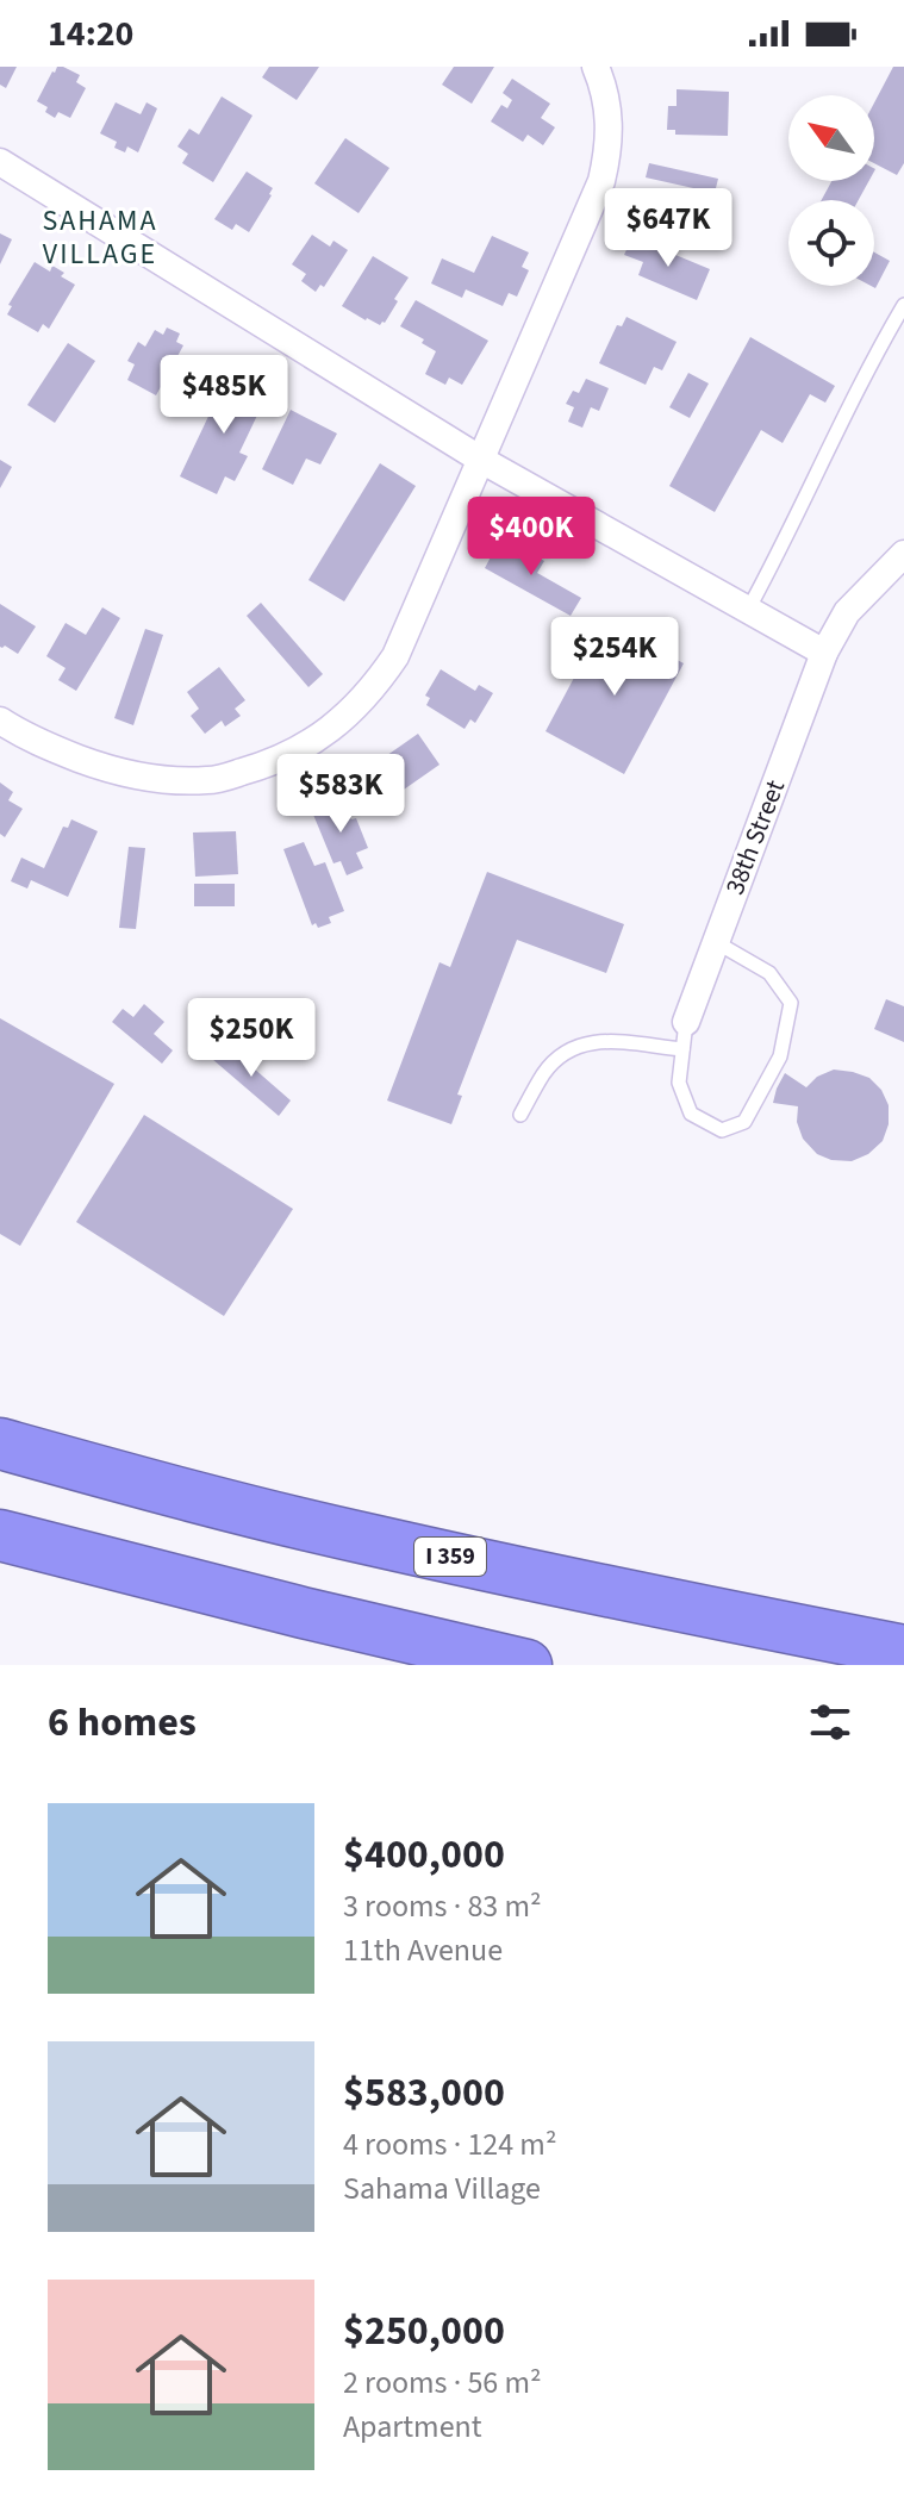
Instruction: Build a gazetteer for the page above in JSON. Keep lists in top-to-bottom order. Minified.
{"streets":{"highway":["I 359"],"street":["38th Street"]},"districts":["SAHAMA VILLAGE"],"north":"top left","page":{"status":"14:20","price":["$647K","$485K","$400K","$254K","$583K","$250K"],"heading":"6 homes","list":[{"name":"$400,000","note":"3 rooms · 83 m² · 11th Avenue"},{"name":"$583,000","note":"4 rooms · 124 m² · Sahama Village"},{"name":"$250,000","note":"2 rooms · 56 m² · Apartment"}]}}
